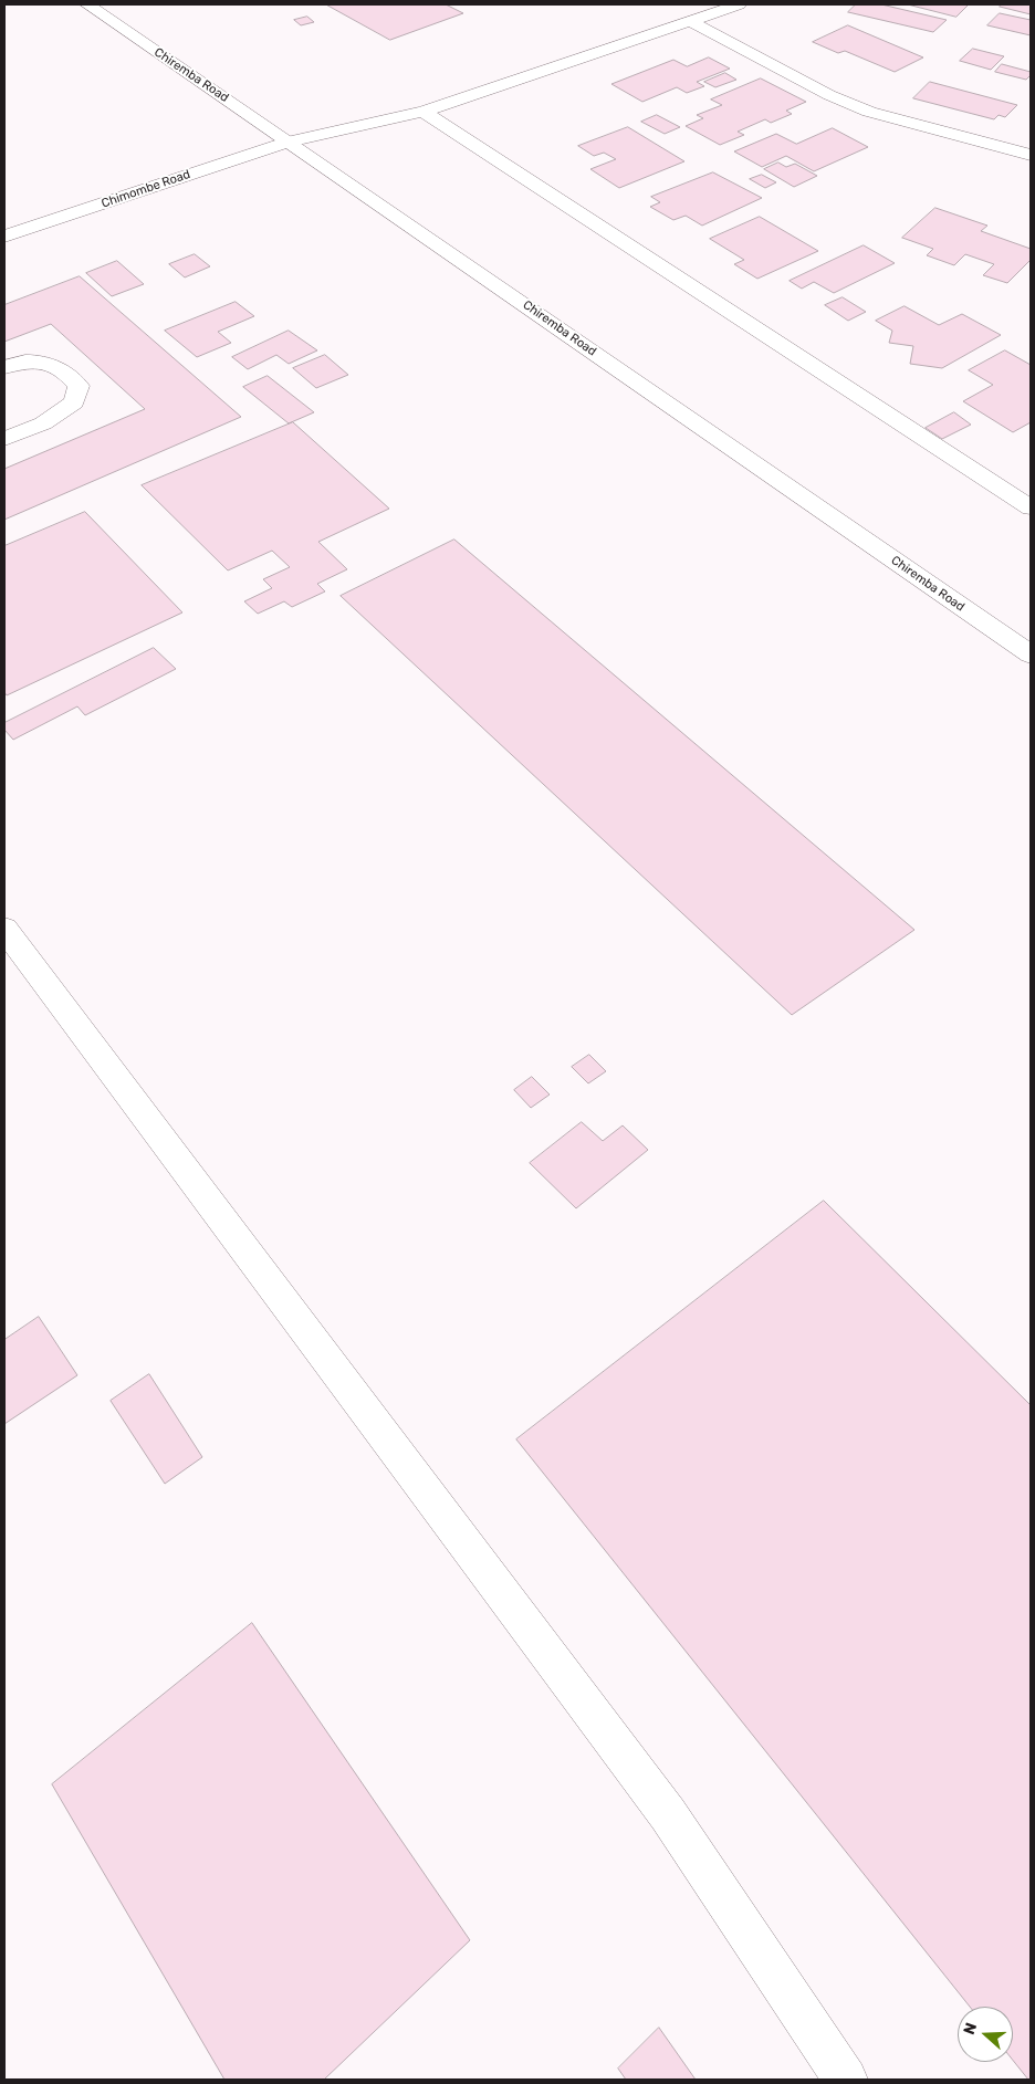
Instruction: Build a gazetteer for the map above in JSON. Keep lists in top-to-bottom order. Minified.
{"streets":{"street":["Chiremba Road","Chimombe Road"]},"crossings":[["Chiremba Road","Chimombe Road"]],"north":"left"}
